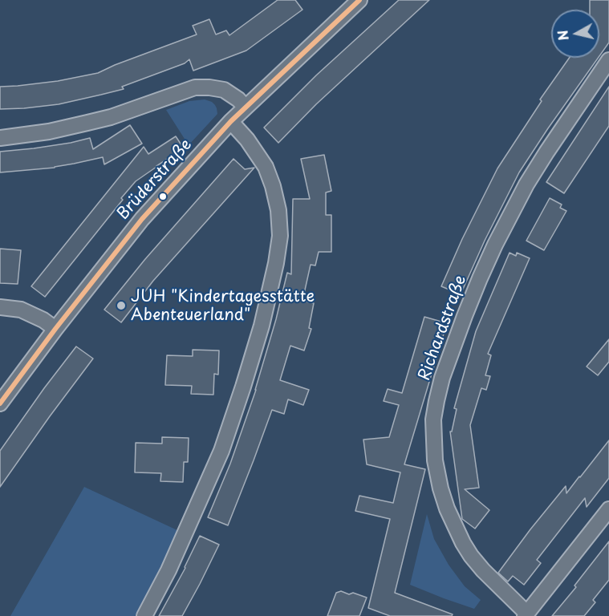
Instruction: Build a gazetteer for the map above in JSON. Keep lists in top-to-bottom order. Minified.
{"streets":{"street":["Brüderstraße","Richardstraße"]},"places":["JUH \"Kindertagesstätte Abenteuerland\""],"north":"left"}
